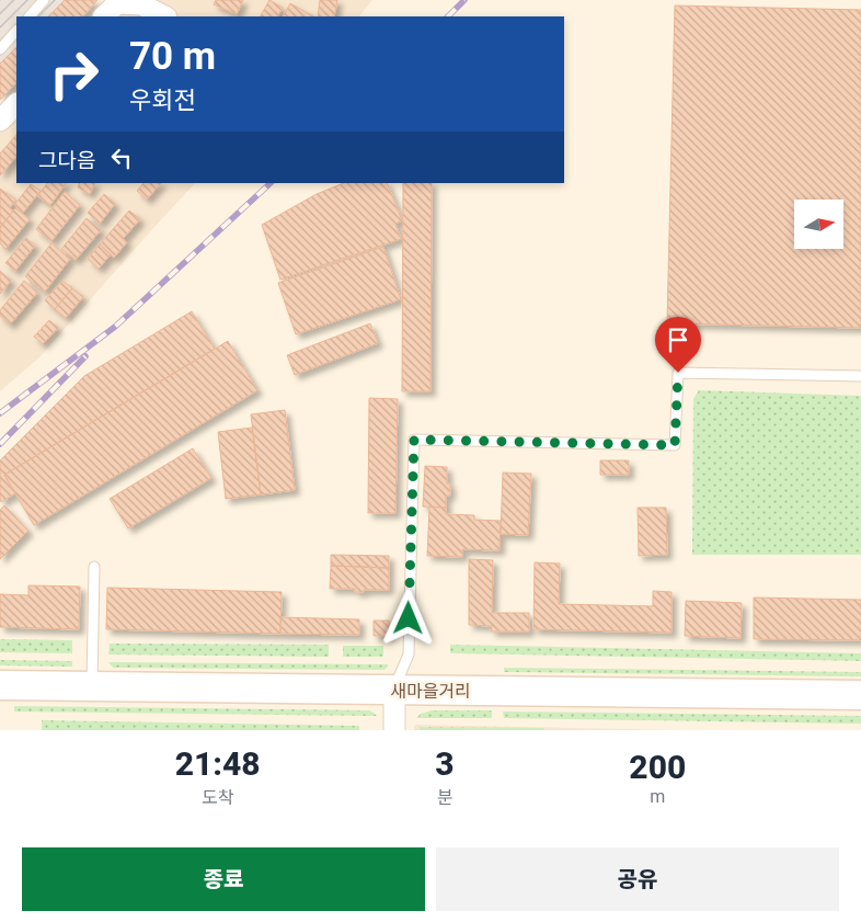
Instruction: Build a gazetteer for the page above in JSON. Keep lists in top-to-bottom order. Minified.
{"streets":{"main road":["새마을거리"]},"north":"right","page":{"turn":["70 m","우회전"],"then":"그다음","eta":["21:48","도착","3","분","200","m"],"buttons":["종료","공유"]}}
